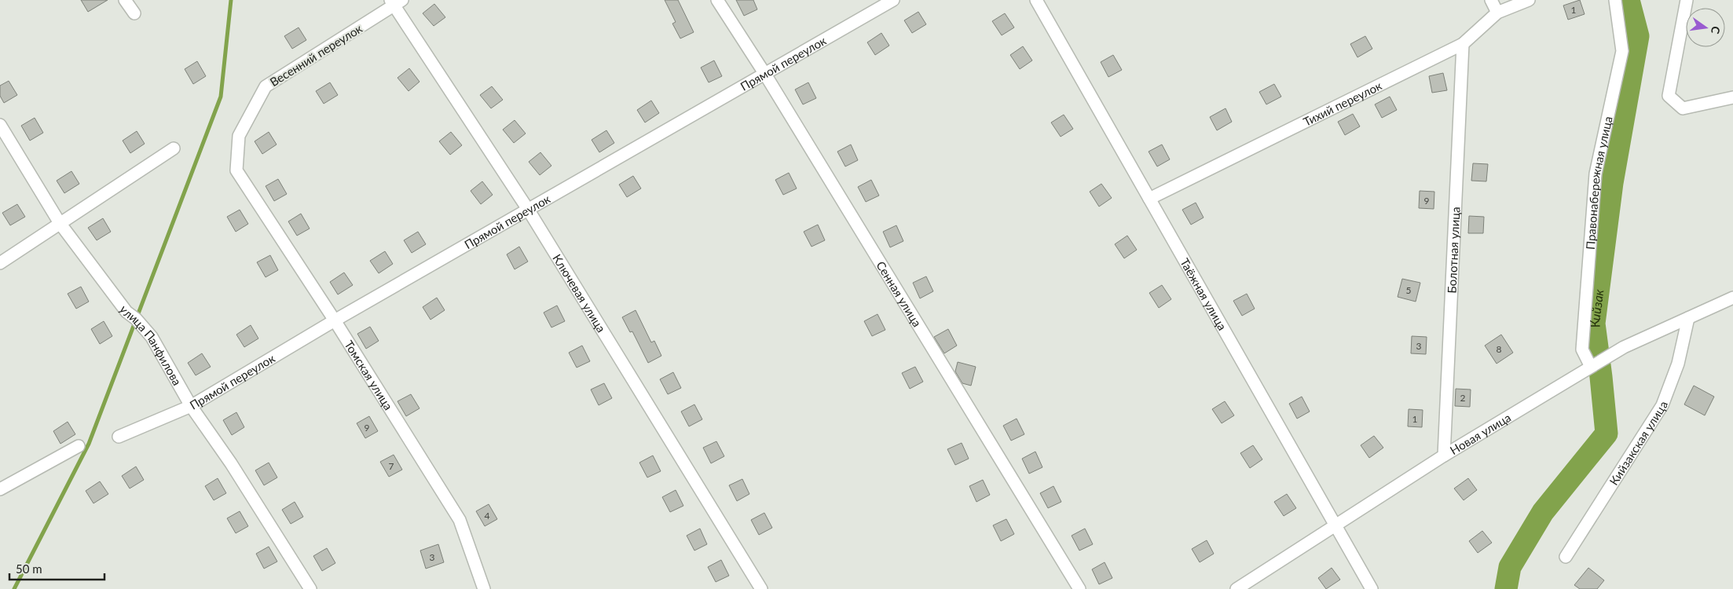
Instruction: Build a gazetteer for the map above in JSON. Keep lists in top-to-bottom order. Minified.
{"streets":{"street":["Весенний переулок","Прямой переулок","Тихий переулок","Правонабережная улица","Болотная улица","Ключевая улица","Сенная улица","Таёжная улица","улица Панфилова","Томская улица","Новая улица","Кийзакская улица"]},"crossings":[["Весенний переулок","Ключевая улица"],["Весенний переулок","Томская улица"],["Прямой переулок","Ключевая улица"],["Прямой переулок","Сенная улица"],["Прямой переулок","улица Панфилова"],["Прямой переулок","Томская улица"],["Тихий переулок","Болотная улица"],["Тихий переулок","Таёжная улица"],["Правонабережная улица","Новая улица"],["Болотная улица","Новая улица"],["Таёжная улица","Новая улица"],["Новая улица","Кийзакская улица"]],"water":["Кийзак"],"house_numbers":["1","9","5","3","8","2","1","9","7","4","3"],"scale_bar":"50 m","north":"right"}
